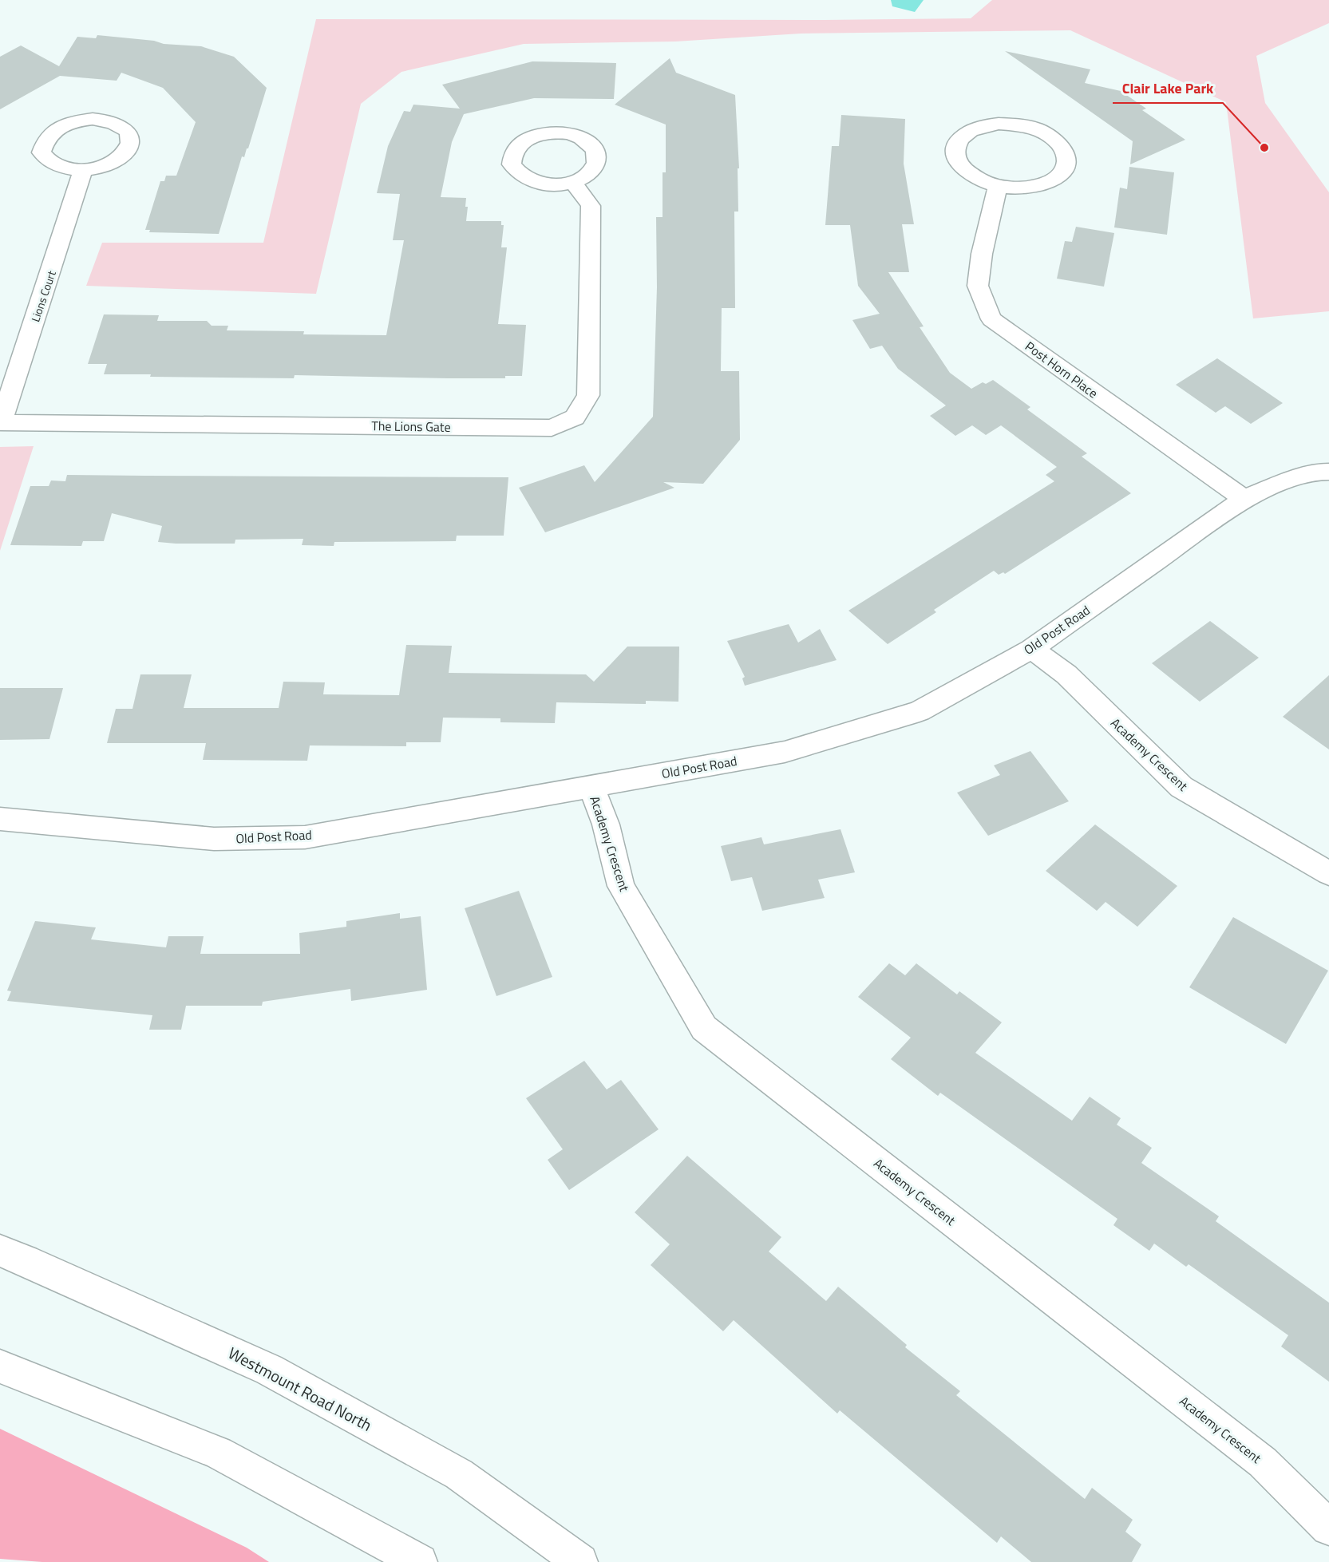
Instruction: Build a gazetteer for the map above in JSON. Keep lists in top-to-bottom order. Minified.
{"streets":{"street":["Lions Court","Post Horn Place","The Lions Gate","Old Post Road","Academy Crescent","Westmount Road North"]},"crossings":[["Lions Court","The Lions Gate"],["Post Horn Place","Old Post Road"],["Old Post Road","Academy Crescent"]],"places":["Clair Lake Park"]}
